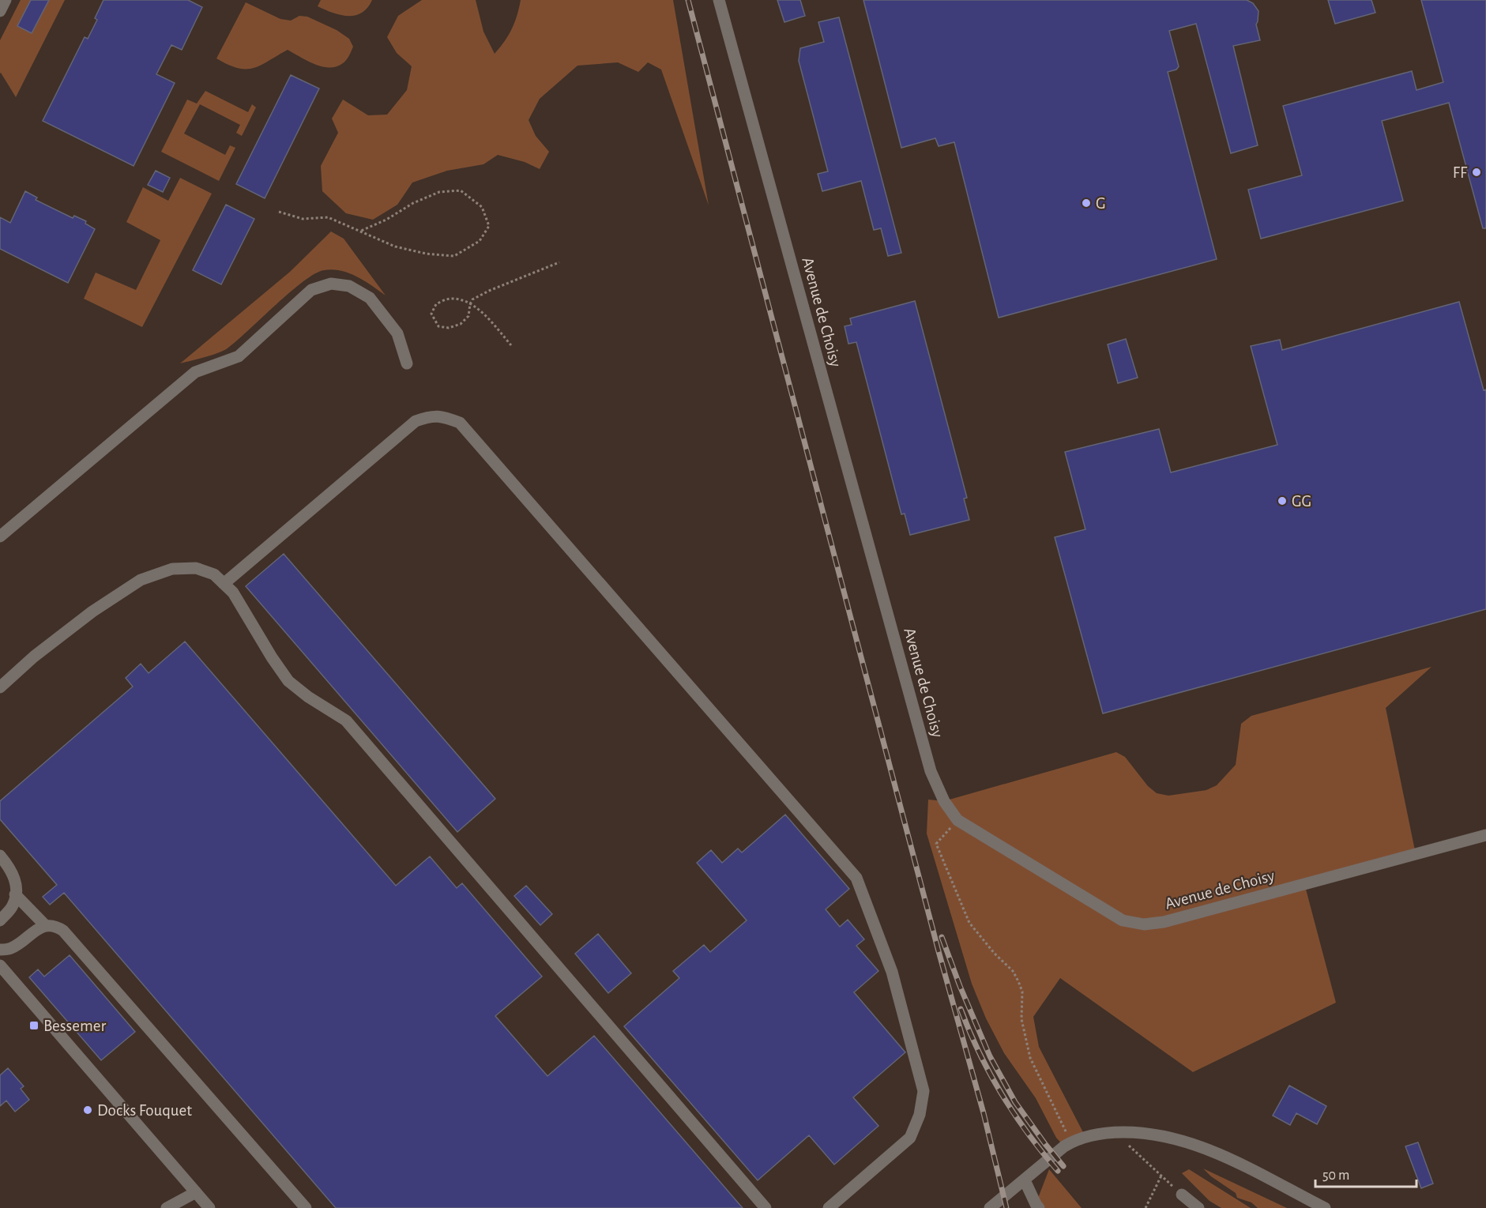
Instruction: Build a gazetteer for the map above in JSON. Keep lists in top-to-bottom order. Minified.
{"streets":{"street":["Avenue de Choisy"]},"places":{"other":["FF","G","GG","Docks Fouquet"],"transit":["Bessemer"]},"scale_bar":"50 m"}
